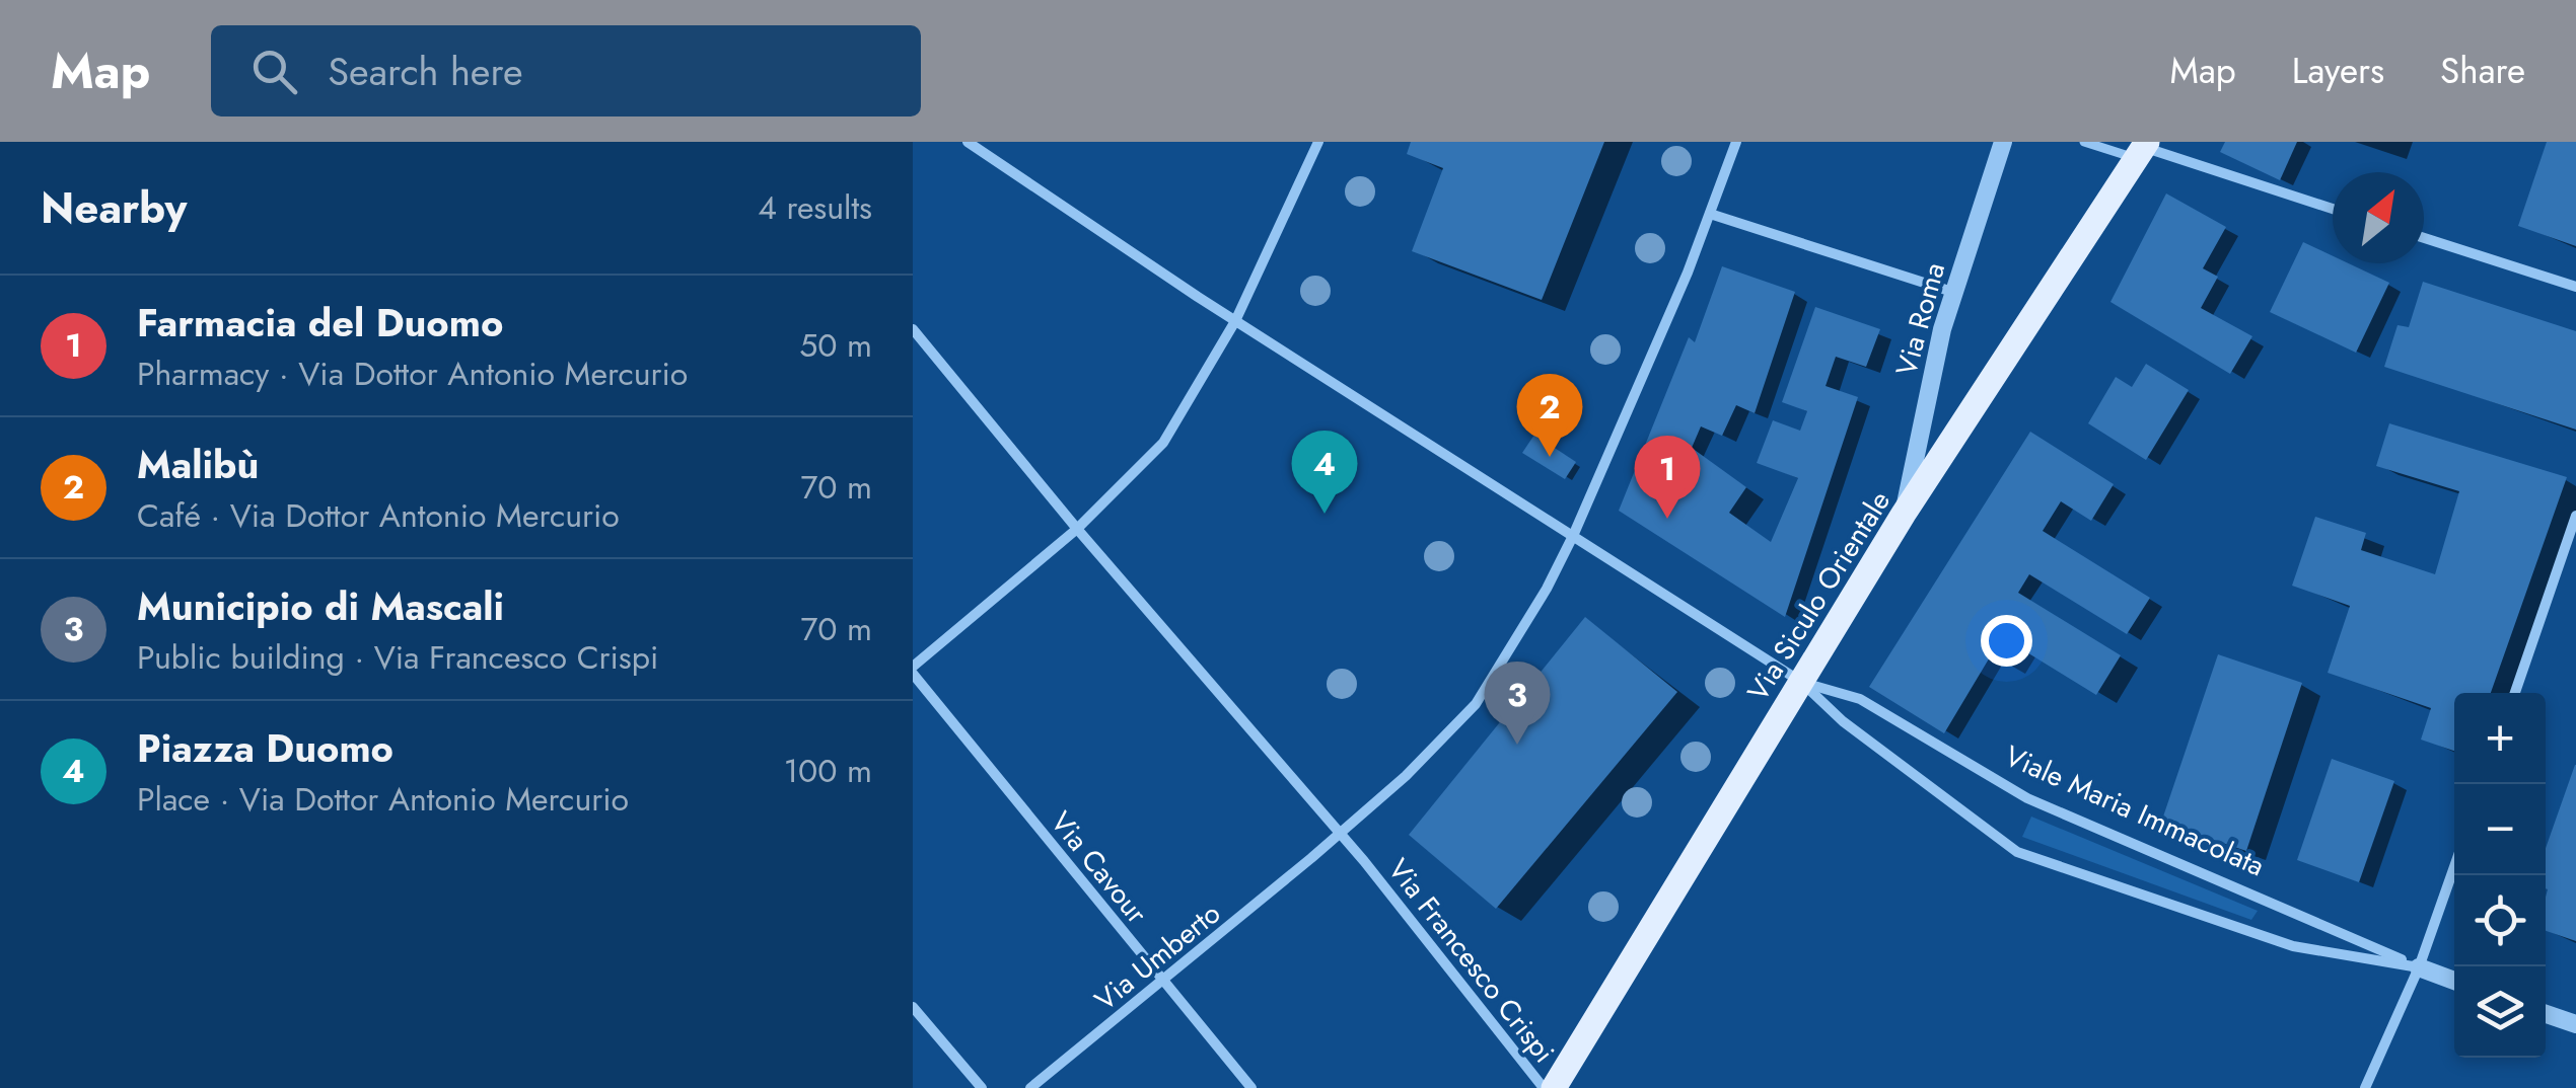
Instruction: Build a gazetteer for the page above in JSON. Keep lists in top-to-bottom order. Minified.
{"streets":{"main road":["Via Siculo Orientale"],"street":["Via Roma","Viale Maria Immacolata","Via Cavour","Via Umberto","Via Francesco Crispi"]},"crossings":[["Via Roma","Via Siculo Orientale"],["Via Siculo Orientale","Viale Maria Immacolata"],["Via Cavour","Via Umberto"],["Via Umberto","Via Francesco Crispi"]],"north":"top right","page":{"header":"Map","search":"Search here","nav":["Map","Layers","Share"],"heading":["Nearby","4 results"],"list":[{"mark":"1","name":"Farmacia del Duomo","note":"Pharmacy · Via Dottor Antonio Mercurio","value":"50 m"},{"mark":"2","name":"Malibù","note":"Café · Via Dottor Antonio Mercurio","value":"70 m"},{"mark":"3","name":"Municipio di Mascali","note":"Public building · Via Francesco Crispi","value":"70 m"},{"mark":"4","name":"Piazza Duomo","note":"Place · Via Dottor Antonio Mercurio","value":"100 m"}],"pins":["2","4","1","3"],"map_buttons":["+","−"]}}
